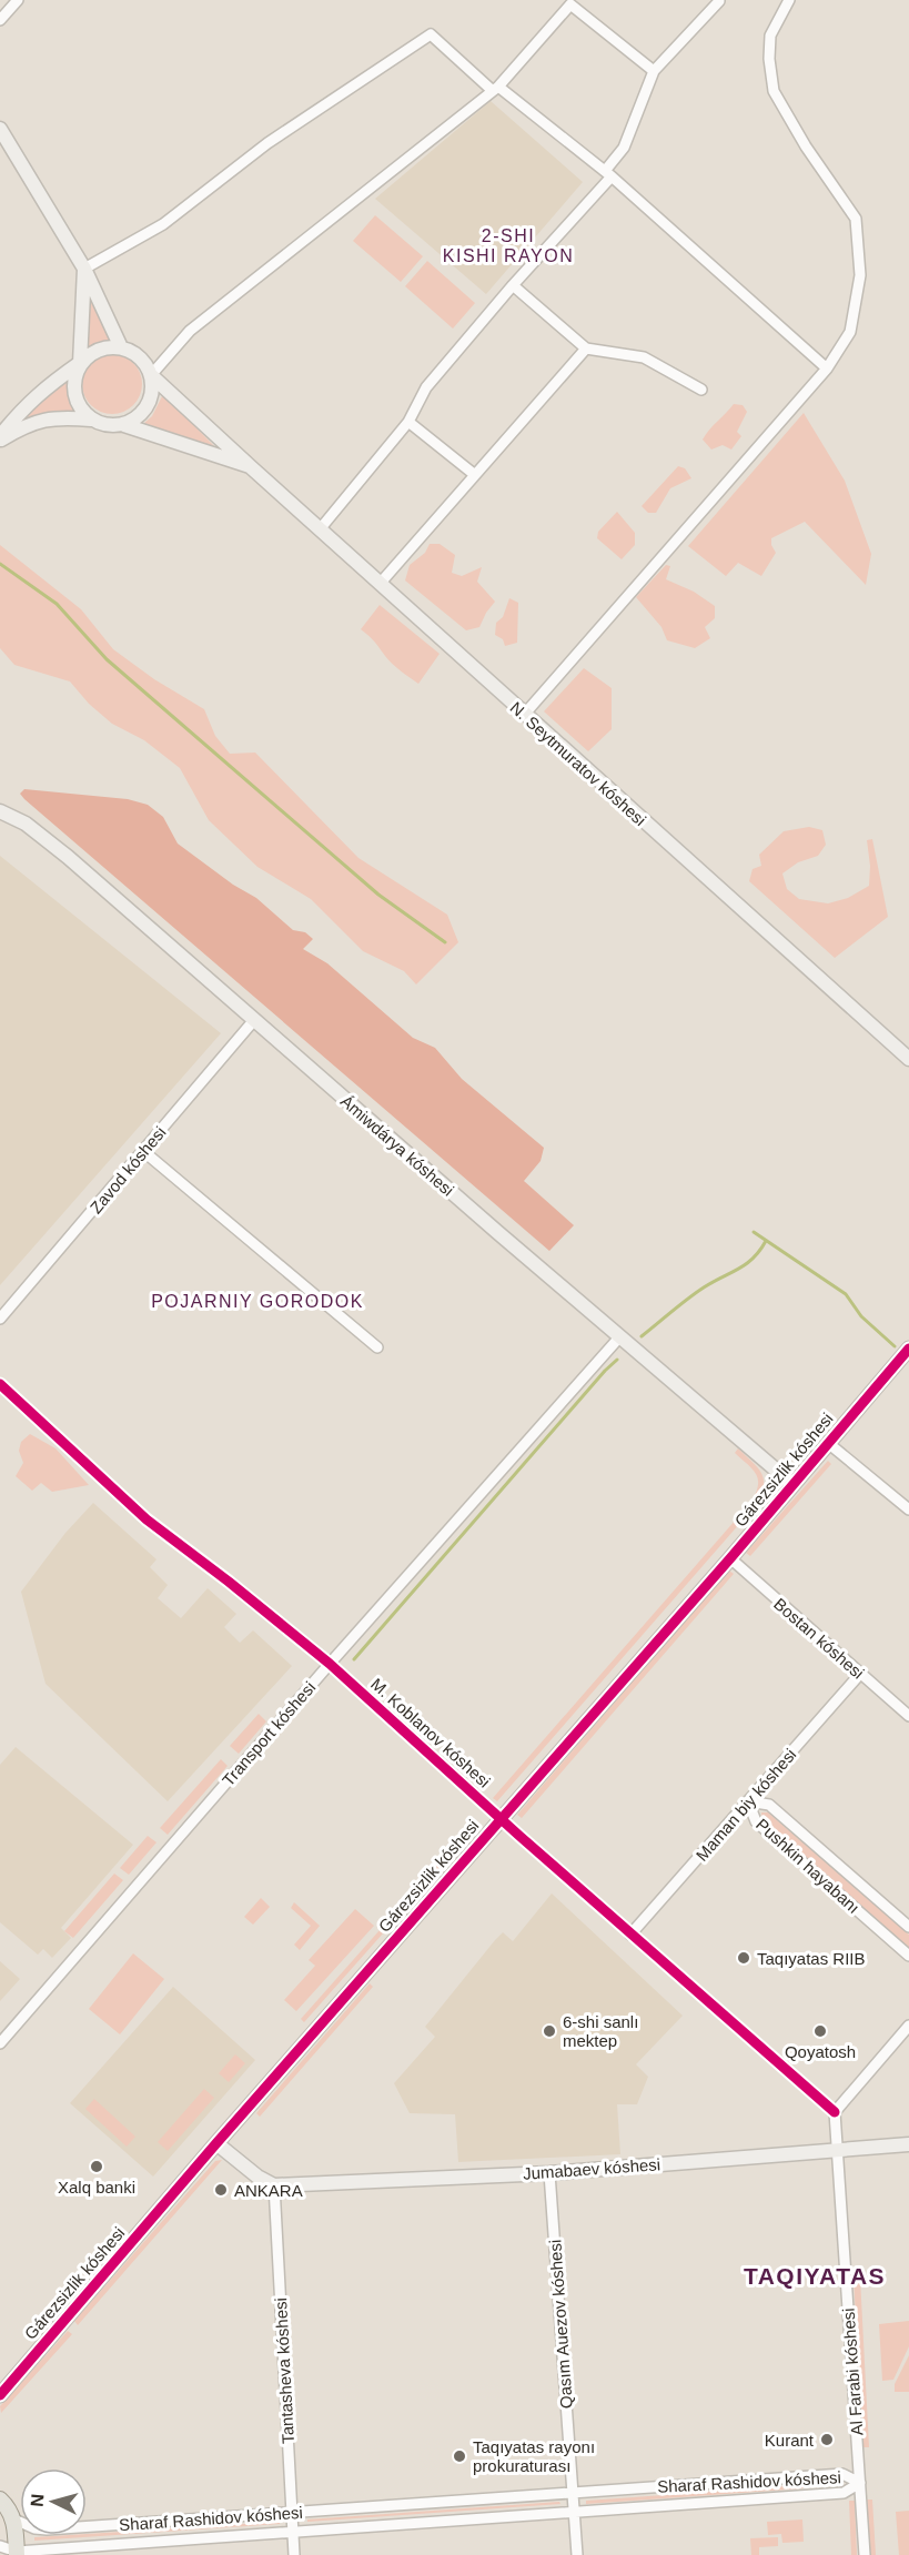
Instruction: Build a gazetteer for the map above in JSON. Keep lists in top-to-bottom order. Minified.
{"streets":{"street":["N. Seytmuratov kóshesi","Ámiwdárya kóshesi","Zavod kóshesi","Gárezsizlik kóshesi","Bostan kóshesi","M. Koblanov kóshesi","Transport kóshesi","Maman biy kóshesi","Pushkin hayabanı","Jumabaev kóshesi","Qasım Auezov kóshesi","Tantasheva kóshesi","Al Farabi kóshesi","Sharaf Rashidov kóshesi"]},"crossings":[["Ámiwdárya kóshesi","Zavod kóshesi"],["Ámiwdárya kóshesi","Gárezsizlik kóshesi"],["Ámiwdárya kóshesi","Transport kóshesi"],["Gárezsizlik kóshesi","Bostan kóshesi"],["Gárezsizlik kóshesi","M. Koblanov kóshesi"],["Bostan kóshesi","Maman biy kóshesi"],["M. Koblanov kóshesi","Transport kóshesi"],["M. Koblanov kóshesi","Maman biy kóshesi"],["M. Koblanov kóshesi","Al Farabi kóshesi"],["Maman biy kóshesi","Pushkin hayabanı"],["Jumabaev kóshesi","Qasım Auezov kóshesi"],["Jumabaev kóshesi","Tantasheva kóshesi"],["Jumabaev kóshesi","Al Farabi kóshesi"],["Qasım Auezov kóshesi","Sharaf Rashidov kóshesi"],["Tantasheva kóshesi","Sharaf Rashidov kóshesi"],["Al Farabi kóshesi","Sharaf Rashidov kóshesi"]],"districts":["2-SHI KISHI RAYON","POJARNIY GORODOK","TAQIYATAS"],"places":["Taqıyatas RIIB","6-shi sanlı mektep","Qoyatosh","Xalq banki","ANKARA","Kurant","Taqıyatas rayonı prokuraturası"],"north":"left"}
